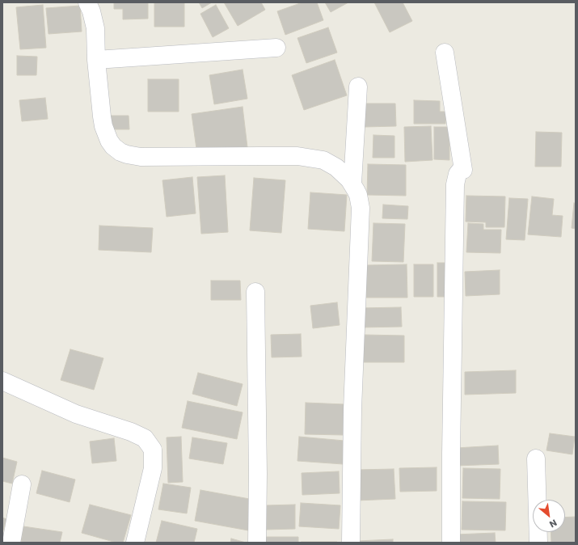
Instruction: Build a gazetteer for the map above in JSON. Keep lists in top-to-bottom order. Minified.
{"north":"bottom right"}
